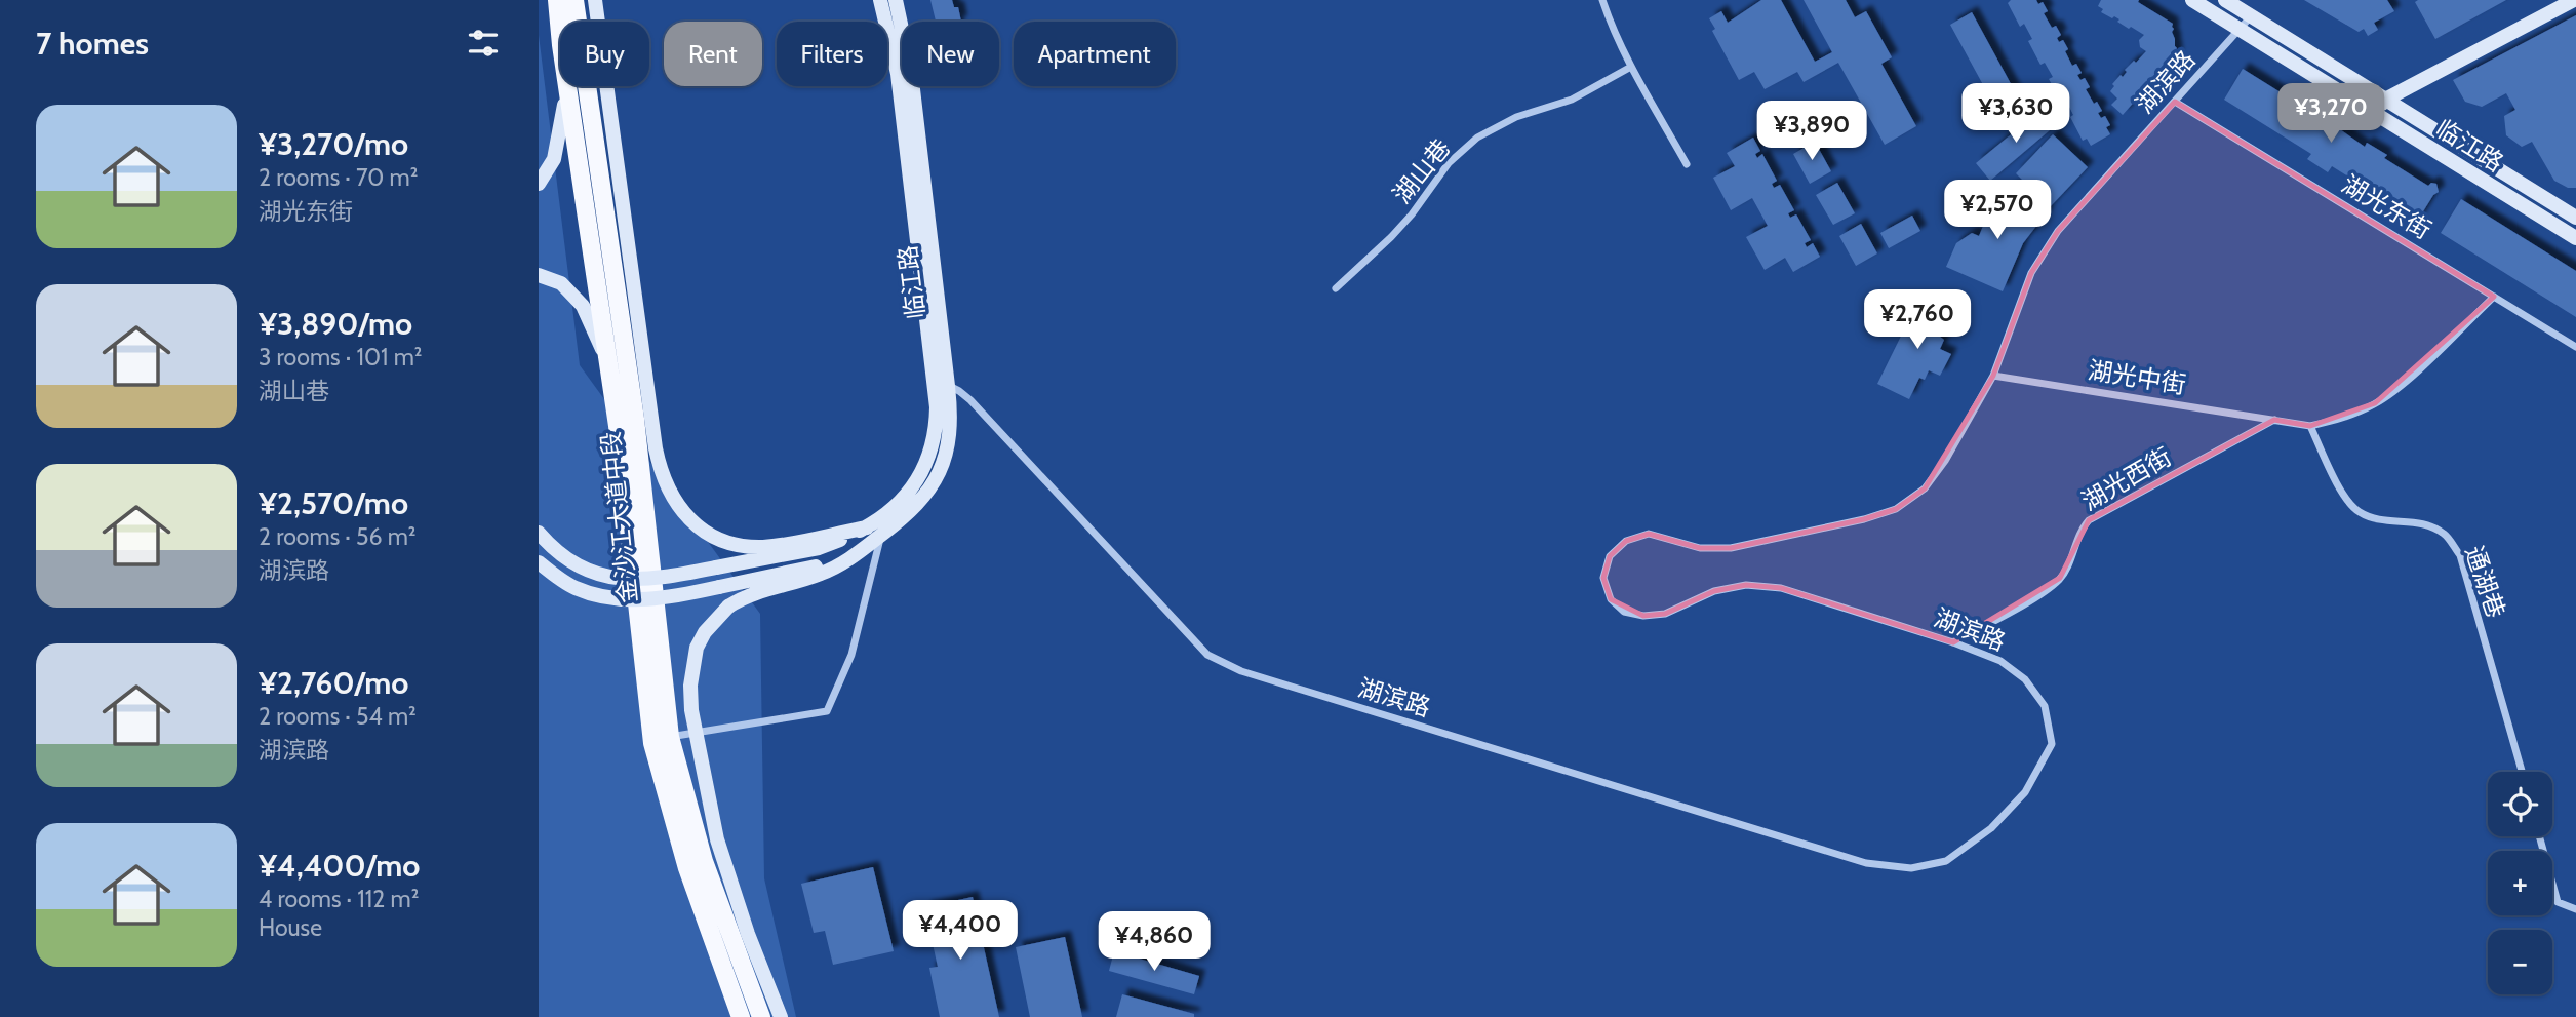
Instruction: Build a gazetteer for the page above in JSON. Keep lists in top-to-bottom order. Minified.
{"streets":{"main road":["临江路","金沙江大道中段"],"street":["湖滨路","湖山巷","湖光东街","湖光中街","湖光西街","通湖巷"]},"crossings":[["湖滨路","临江路"],["湖滨路","湖光东街"],["湖滨路","湖光中街"],["湖滨路","湖光西街"],["湖光中街","湖光西街"],["湖光中街","通湖巷"]],"page":{"heading":"7 homes","chip":["Buy","Rent","Filters","New","Apartment"],"price":["¥3,630","¥3,270","¥3,890","¥2,570","¥2,760","¥4,400","¥4,860"],"list":[{"name":"¥3,270/mo","note":"2 rooms · 70 m² · 湖光东街"},{"name":"¥3,890/mo","note":"3 rooms · 101 m² · 湖山巷"},{"name":"¥2,570/mo","note":"2 rooms · 56 m² · 湖滨路"},{"name":"¥2,760/mo","note":"2 rooms · 54 m² · 湖滨路"},{"name":"¥4,400/mo","note":"4 rooms · 112 m² · House"}],"map_buttons":["+","−"]}}
